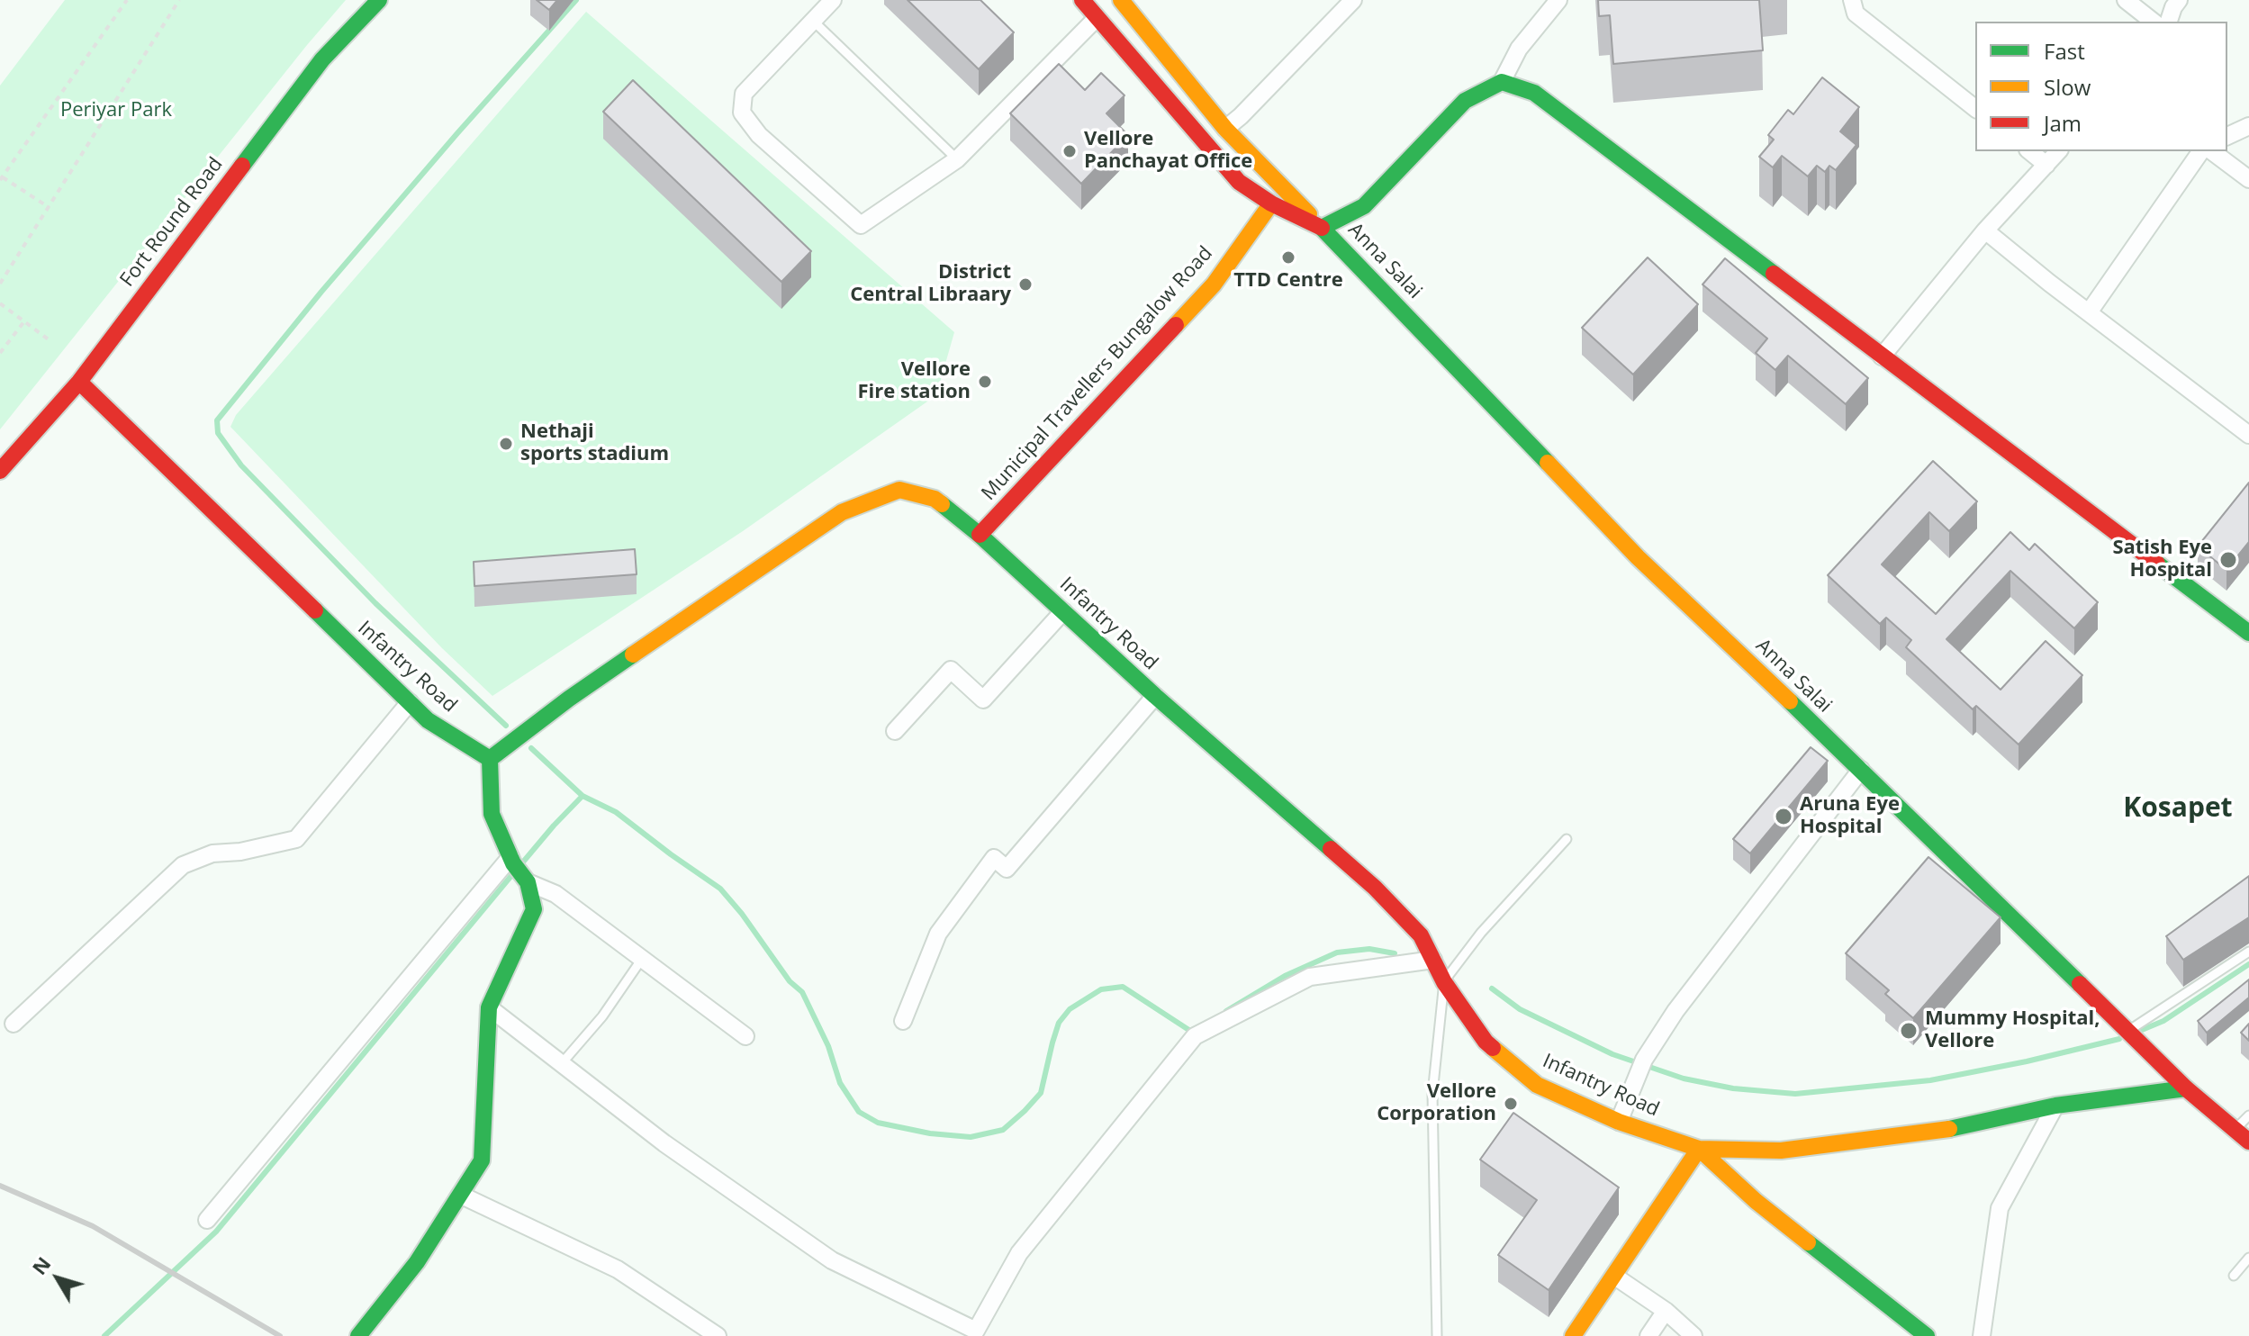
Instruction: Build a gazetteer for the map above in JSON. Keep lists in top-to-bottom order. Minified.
{"streets":{"main road":["Fort Round Road","Anna Salai","Municipal Travellers Bungalow Road","Infantry Road"]},"crossings":[["Fort Round Road","Infantry Road"],["Anna Salai","Municipal Travellers Bungalow Road"],["Anna Salai","Infantry Road"],["Municipal Travellers Bungalow Road","Infantry Road"]],"districts":["Kosapet"],"parks":["Periyar Park"],"places":["Vellore Panchayat Office","TTD Centre","District Central Libraary","Vellore Fire station","Nethaji sports stadium","Satish Eye Hospital","Aruna Eye Hospital","Mummy Hospital, Vellore","Vellore Corporation"],"legend":["Fast","Slow","Jam"],"north":"top left"}
